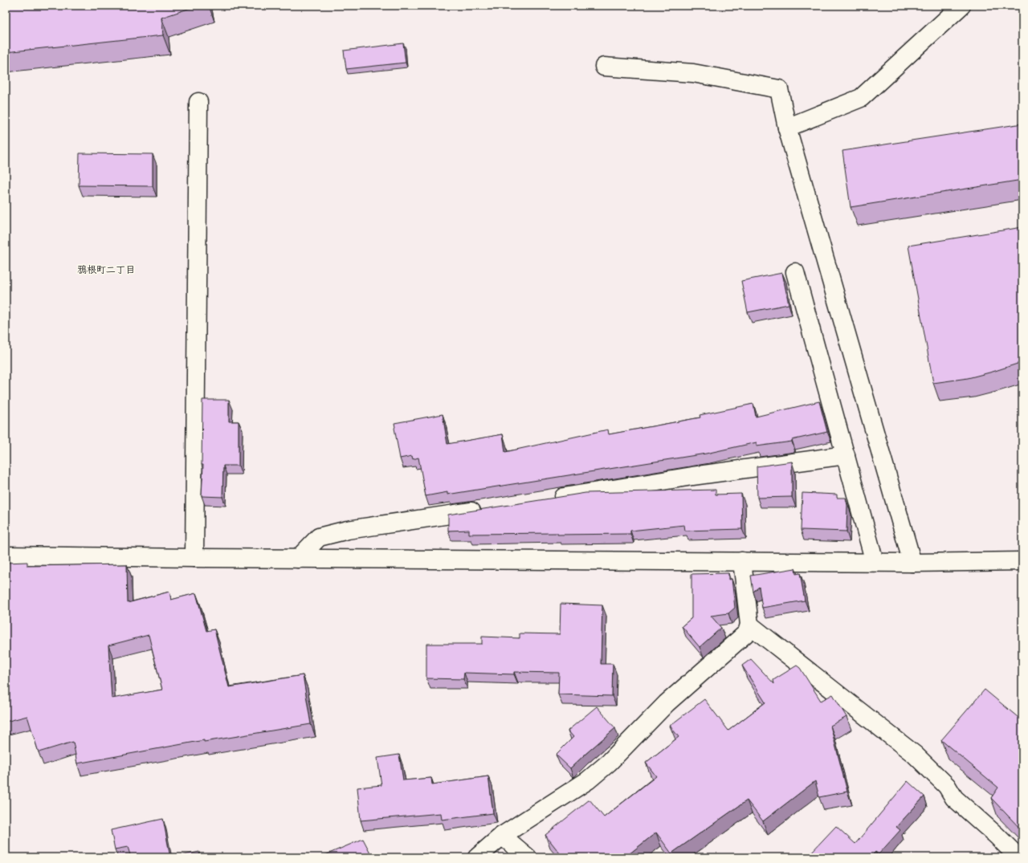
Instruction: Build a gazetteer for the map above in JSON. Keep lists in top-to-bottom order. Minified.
{"districts":["鴉根町二丁目"]}
